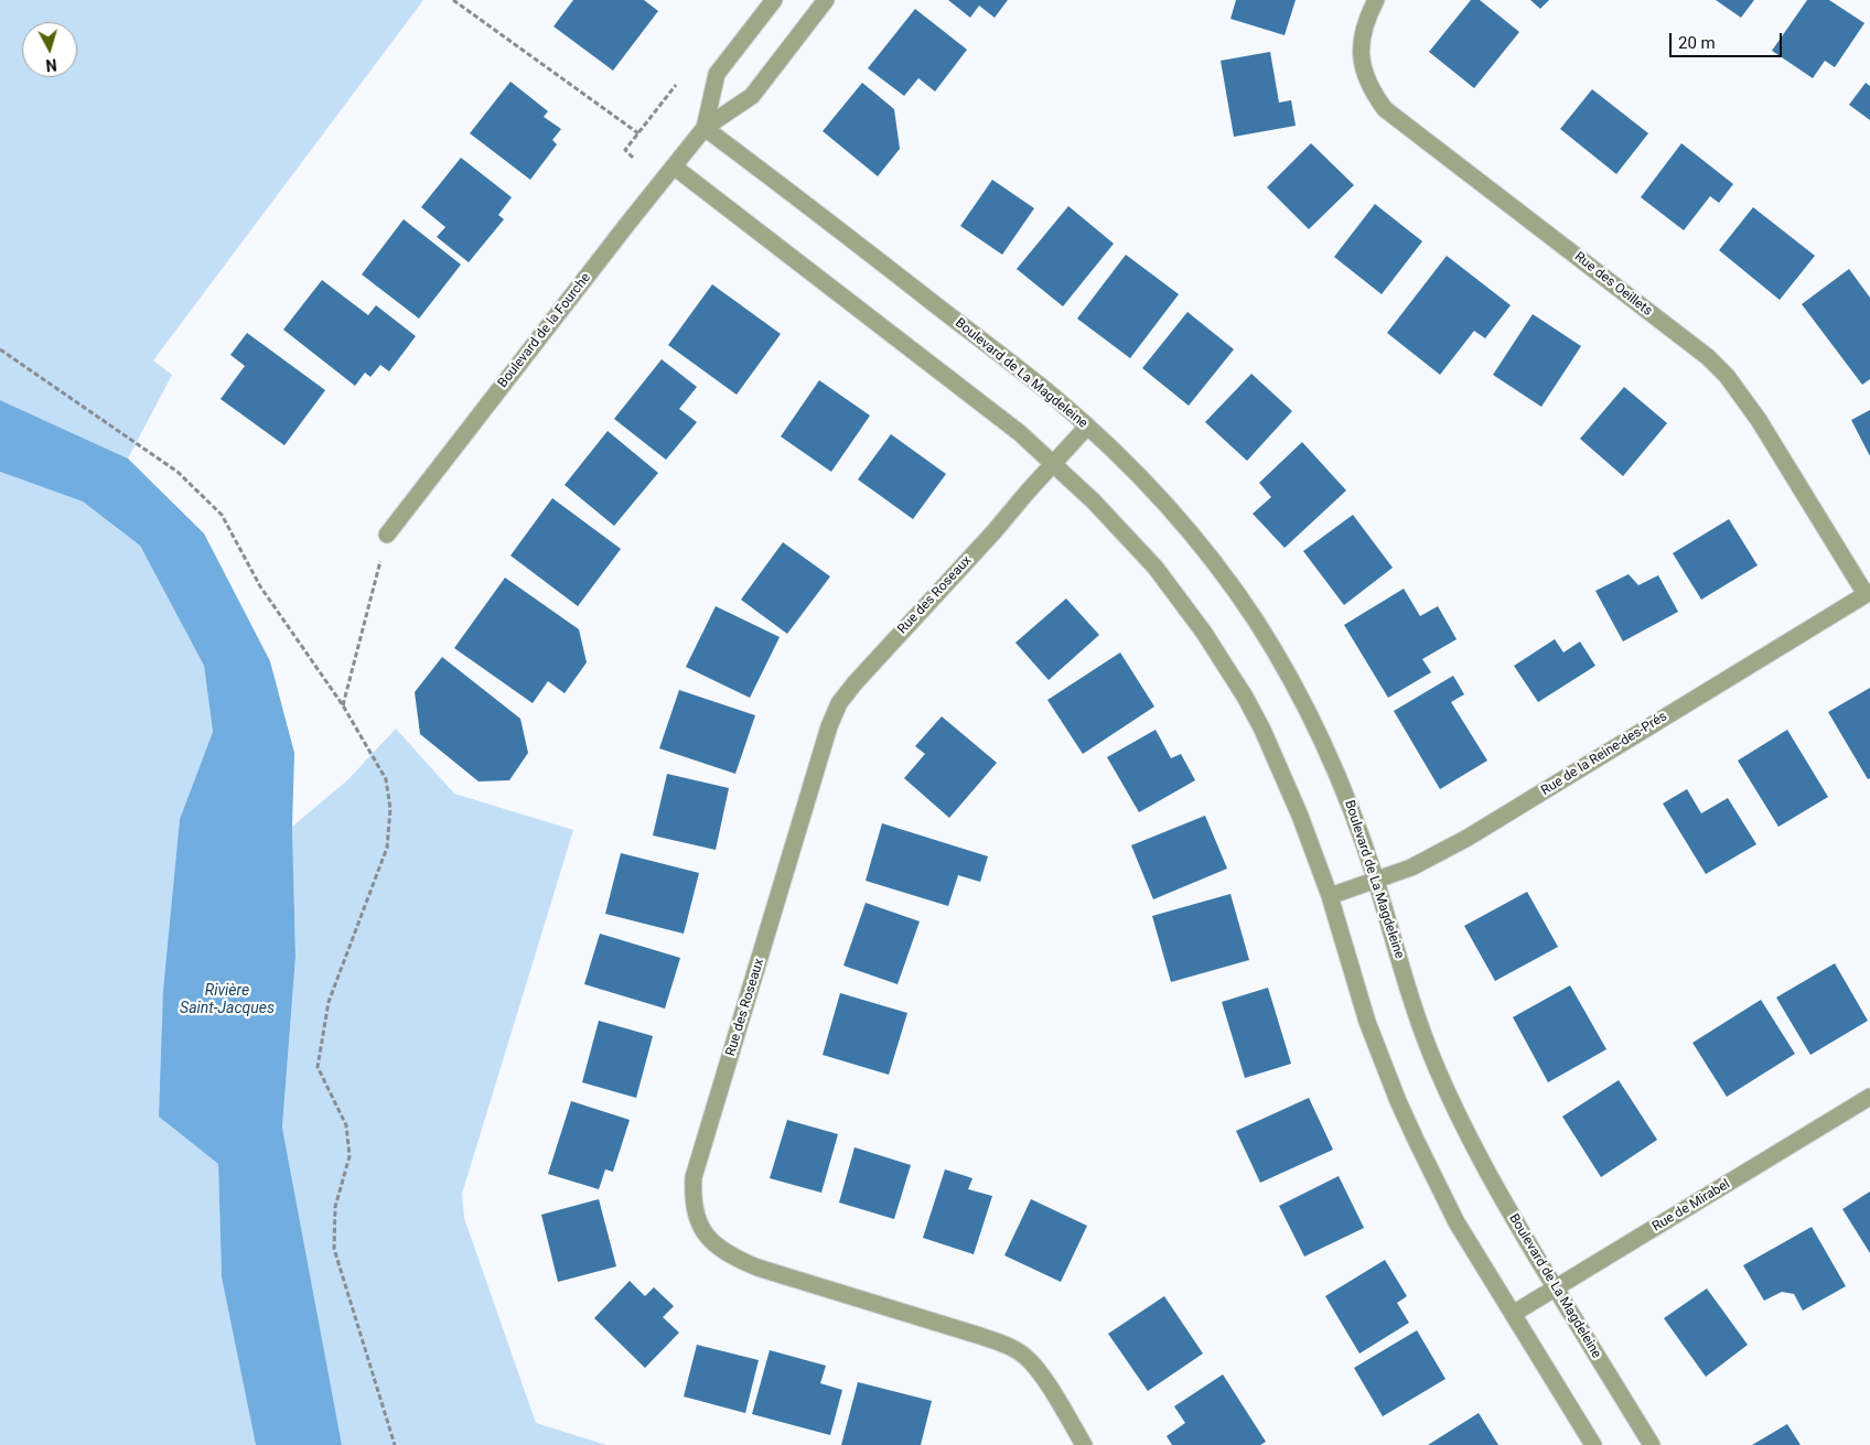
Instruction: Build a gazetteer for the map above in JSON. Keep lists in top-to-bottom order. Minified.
{"streets":{"street":["Rue des Oeillets","Boulevard de la Fourche","Boulevard de La Magdeleine","Rue des Roseaux","Rue de la Reine-des-Prés","Rue de Mirabel"]},"crossings":[["Rue des Oeillets","Rue de la Reine-des-Prés"],["Boulevard de la Fourche","Boulevard de La Magdeleine"],["Boulevard de La Magdeleine","Rue des Roseaux"],["Boulevard de La Magdeleine","Rue de la Reine-des-Prés"],["Boulevard de La Magdeleine","Rue de Mirabel"]],"water":["Rivière Saint-Jacques"],"scale_bar":"20 m","north":"bottom"}
